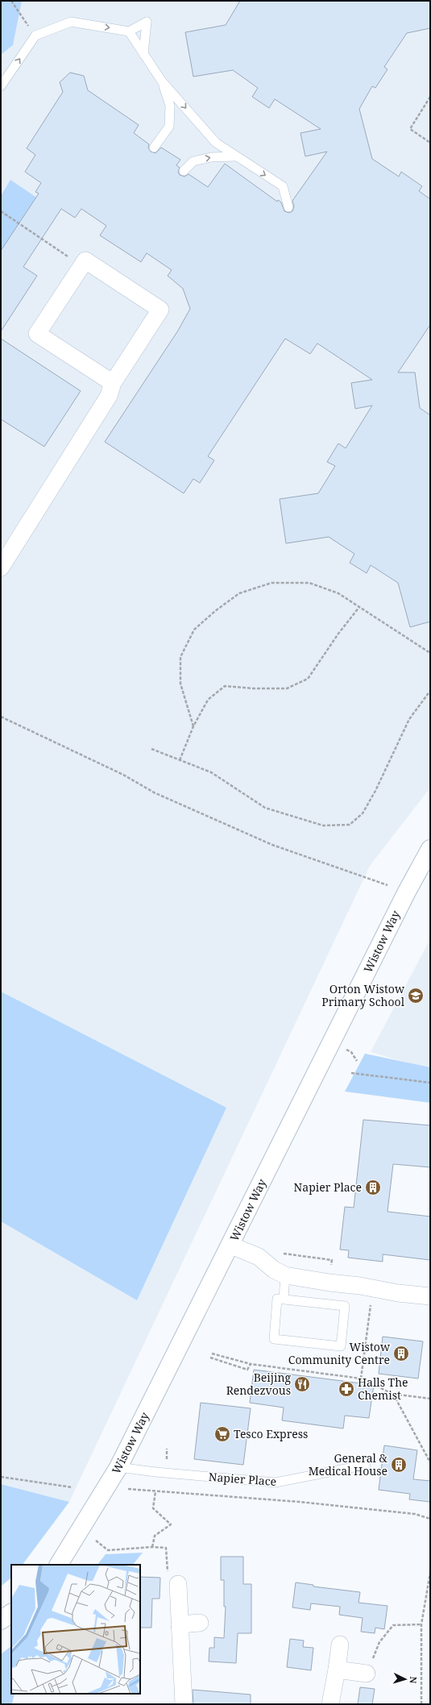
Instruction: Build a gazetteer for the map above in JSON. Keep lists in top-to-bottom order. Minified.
{"streets":{"street":["Wistow Way"],"lane":["Napier Place"]},"crossings":[["Wistow Way","Napier Place"]],"places":{"school or university":["Orton Wistow Primary School"],"building":["Napier Place","Wistow Community Centre","General & Medical House"],"restaurant":["Beijing Rendezvous"],"pharmacy":["Halls The Chemist"],"supermarket":["Tesco Express"]},"north":"right"}
